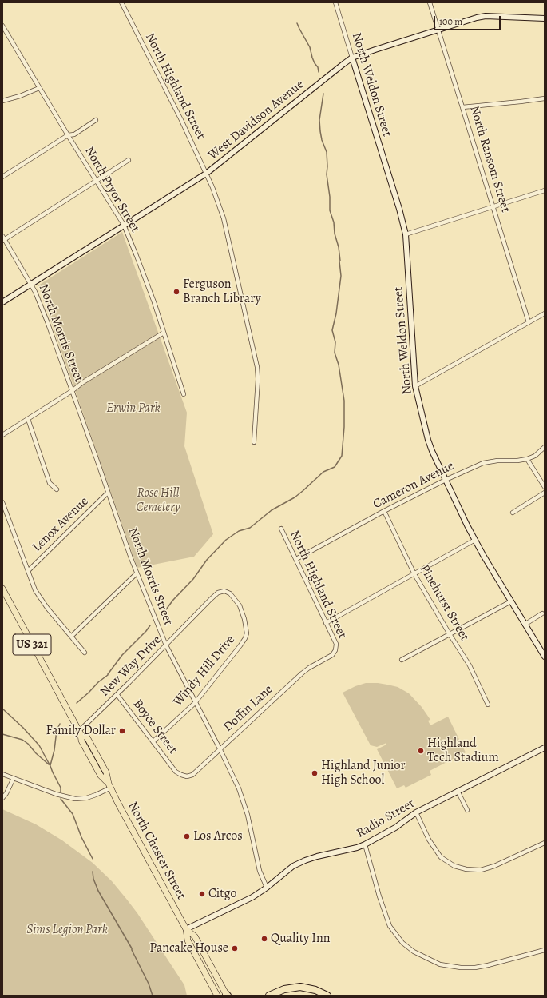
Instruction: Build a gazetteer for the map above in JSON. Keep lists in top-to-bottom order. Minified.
{"streets":{"main road":["US 321","North Chester Street"],"street":["North Weldon Street","North Highland Street","West Davidson Avenue","North Ransom Street","North Pryor Street","North Morris Street","Cameron Avenue","Lenox Avenue","Pinehurst Street","New Way Drive","Windy Hill Drive","Doffin Lane","Boyce Street","Radio Street"]},"crossings":[["North Weldon Street","West Davidson Avenue"],["North Weldon Street","Cameron Avenue"],["North Highland Street","West Davidson Avenue"],["North Highland Street","Cameron Avenue"],["North Highland Street","Doffin Lane"],["West Davidson Avenue","North Ransom Street"],["West Davidson Avenue","North Pryor Street"],["West Davidson Avenue","North Morris Street"],["North Morris Street","Lenox Avenue"],["North Morris Street","New Way Drive"],["North Morris Street","Windy Hill Drive"],["North Morris Street","Doffin Lane"],["North Morris Street","Radio Street"],["Cameron Avenue","Pinehurst Street"],["New Way Drive","Windy Hill Drive"],["New Way Drive","Boyce Street"],["New Way Drive","North Chester Street"],["Windy Hill Drive","Boyce Street"],["Doffin Lane","Boyce Street"],["Radio Street","North Chester Street"]],"parks":["Erwin Park","Rose Hill Cemetery","Sims Legion Park"],"places":["Ferguson Branch Library","Family Dollar","Highland Tech Stadium","Highland Junior High School","Los Arcos","Citgo","Quality Inn","Pancake House"],"scale_bar":"100 m"}
